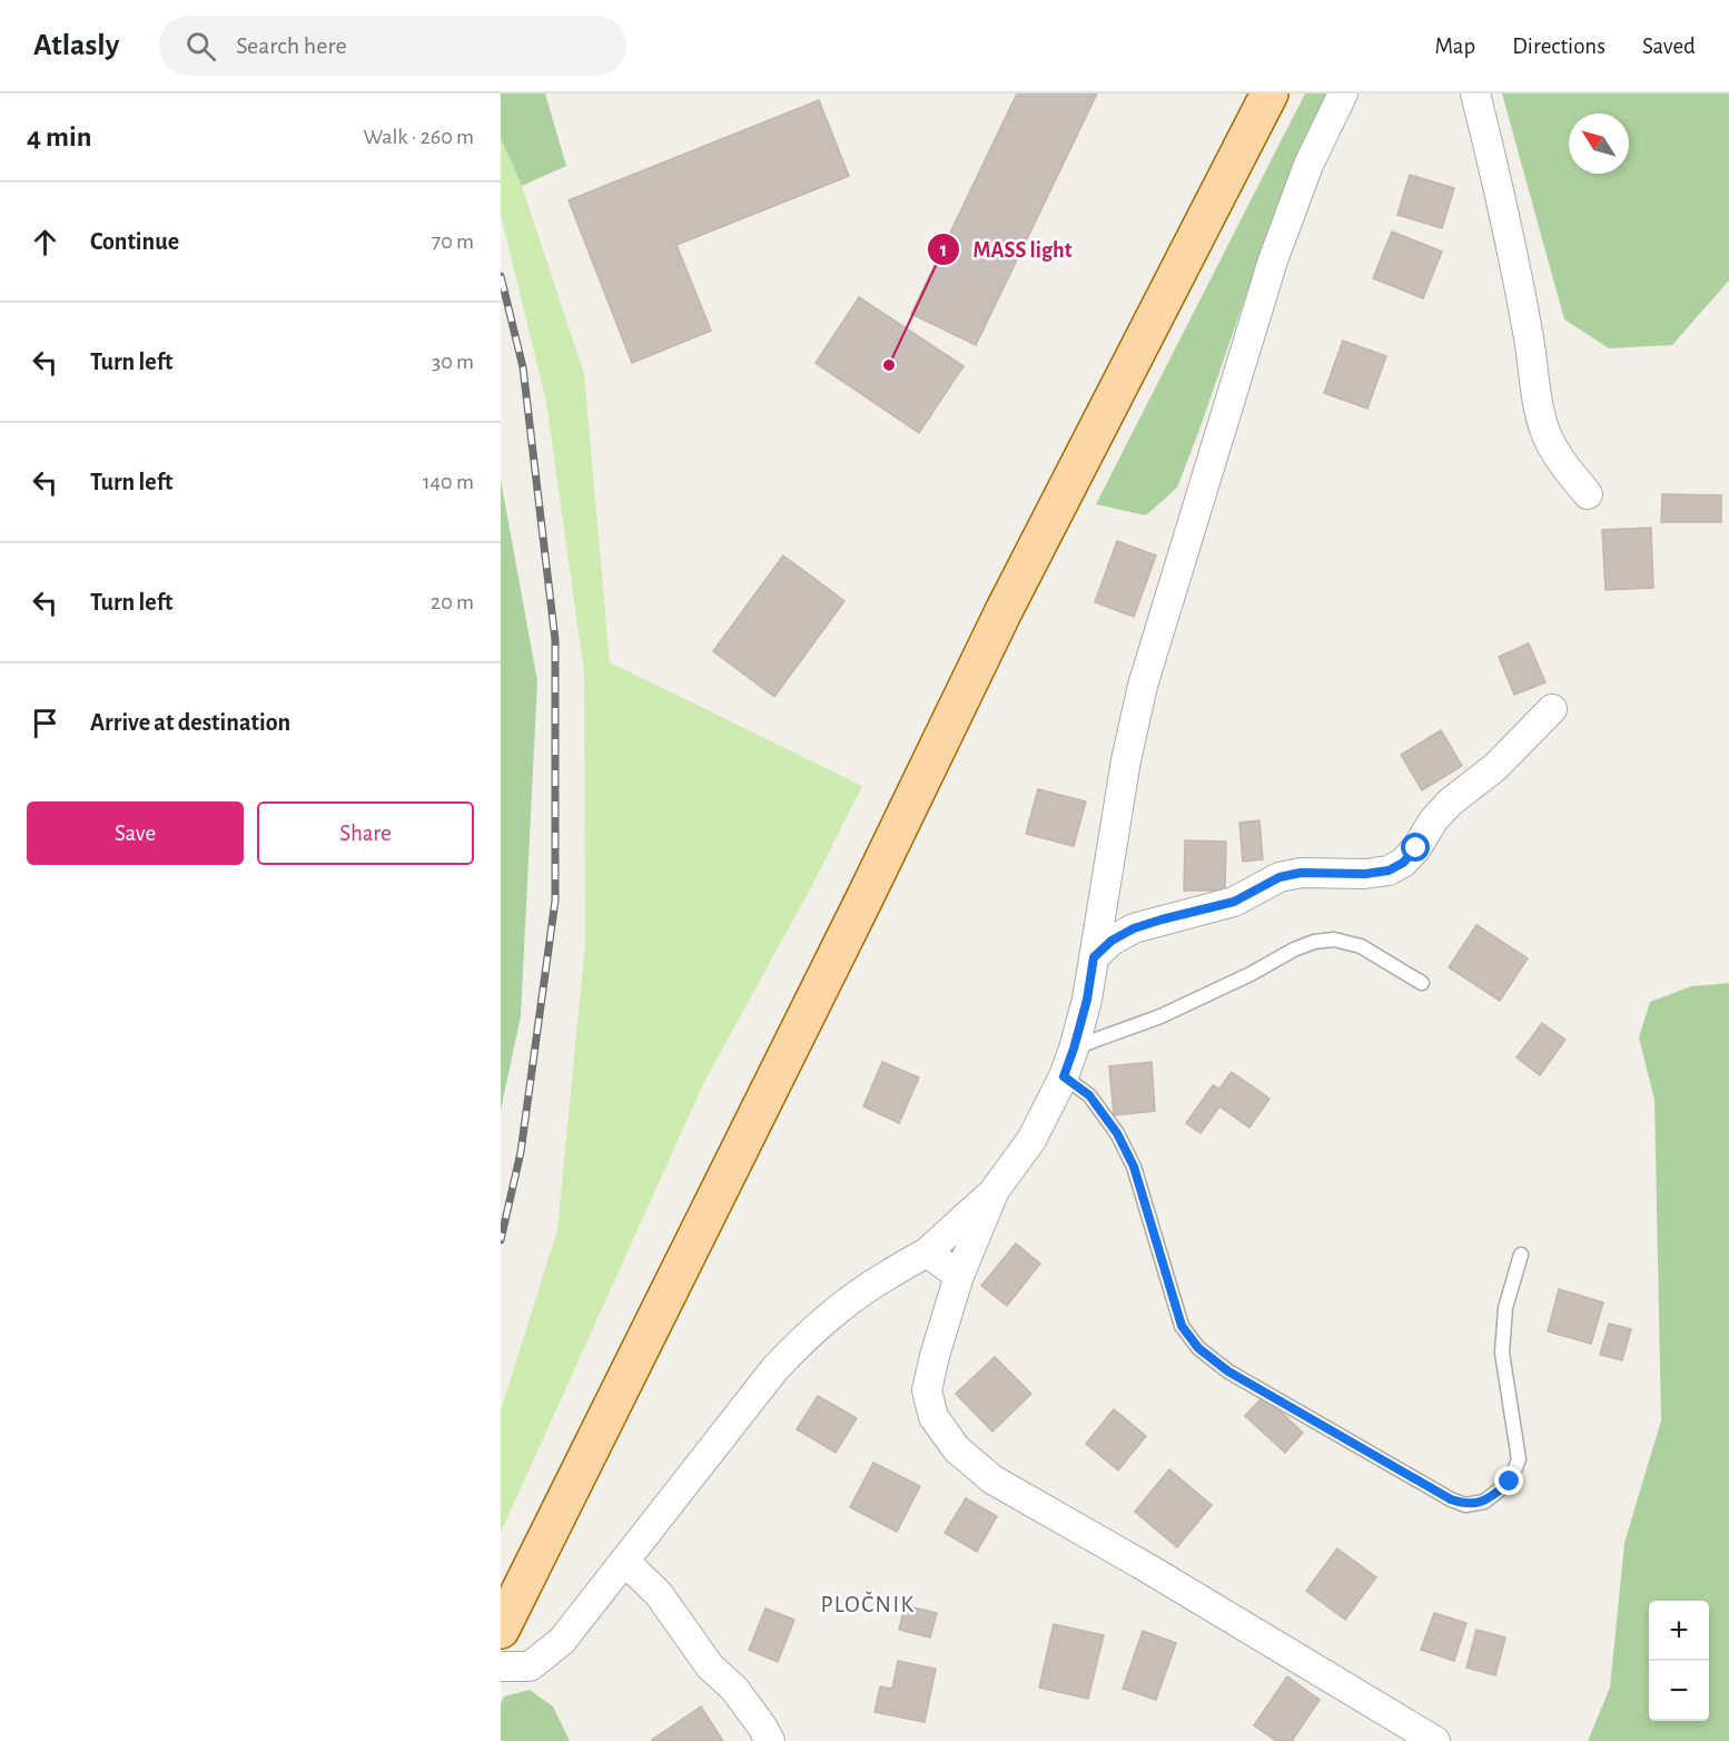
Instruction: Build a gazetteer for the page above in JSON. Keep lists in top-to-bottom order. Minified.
{"districts":["PLOČNIK"],"places":["MASS light"],"north":"top left","page":{"header":"Atlasly","search":"Search here","nav":["Map","Directions","Saved"],"heading":["4 min","Walk · 260 m"],"list":[["Continue","70 m"],["Turn left","30 m"],["Turn left","140 m"],["Turn left","20 m"],"Arrive at destination"],"buttons":["Save","Share"],"map_buttons":["+","−"]}}
